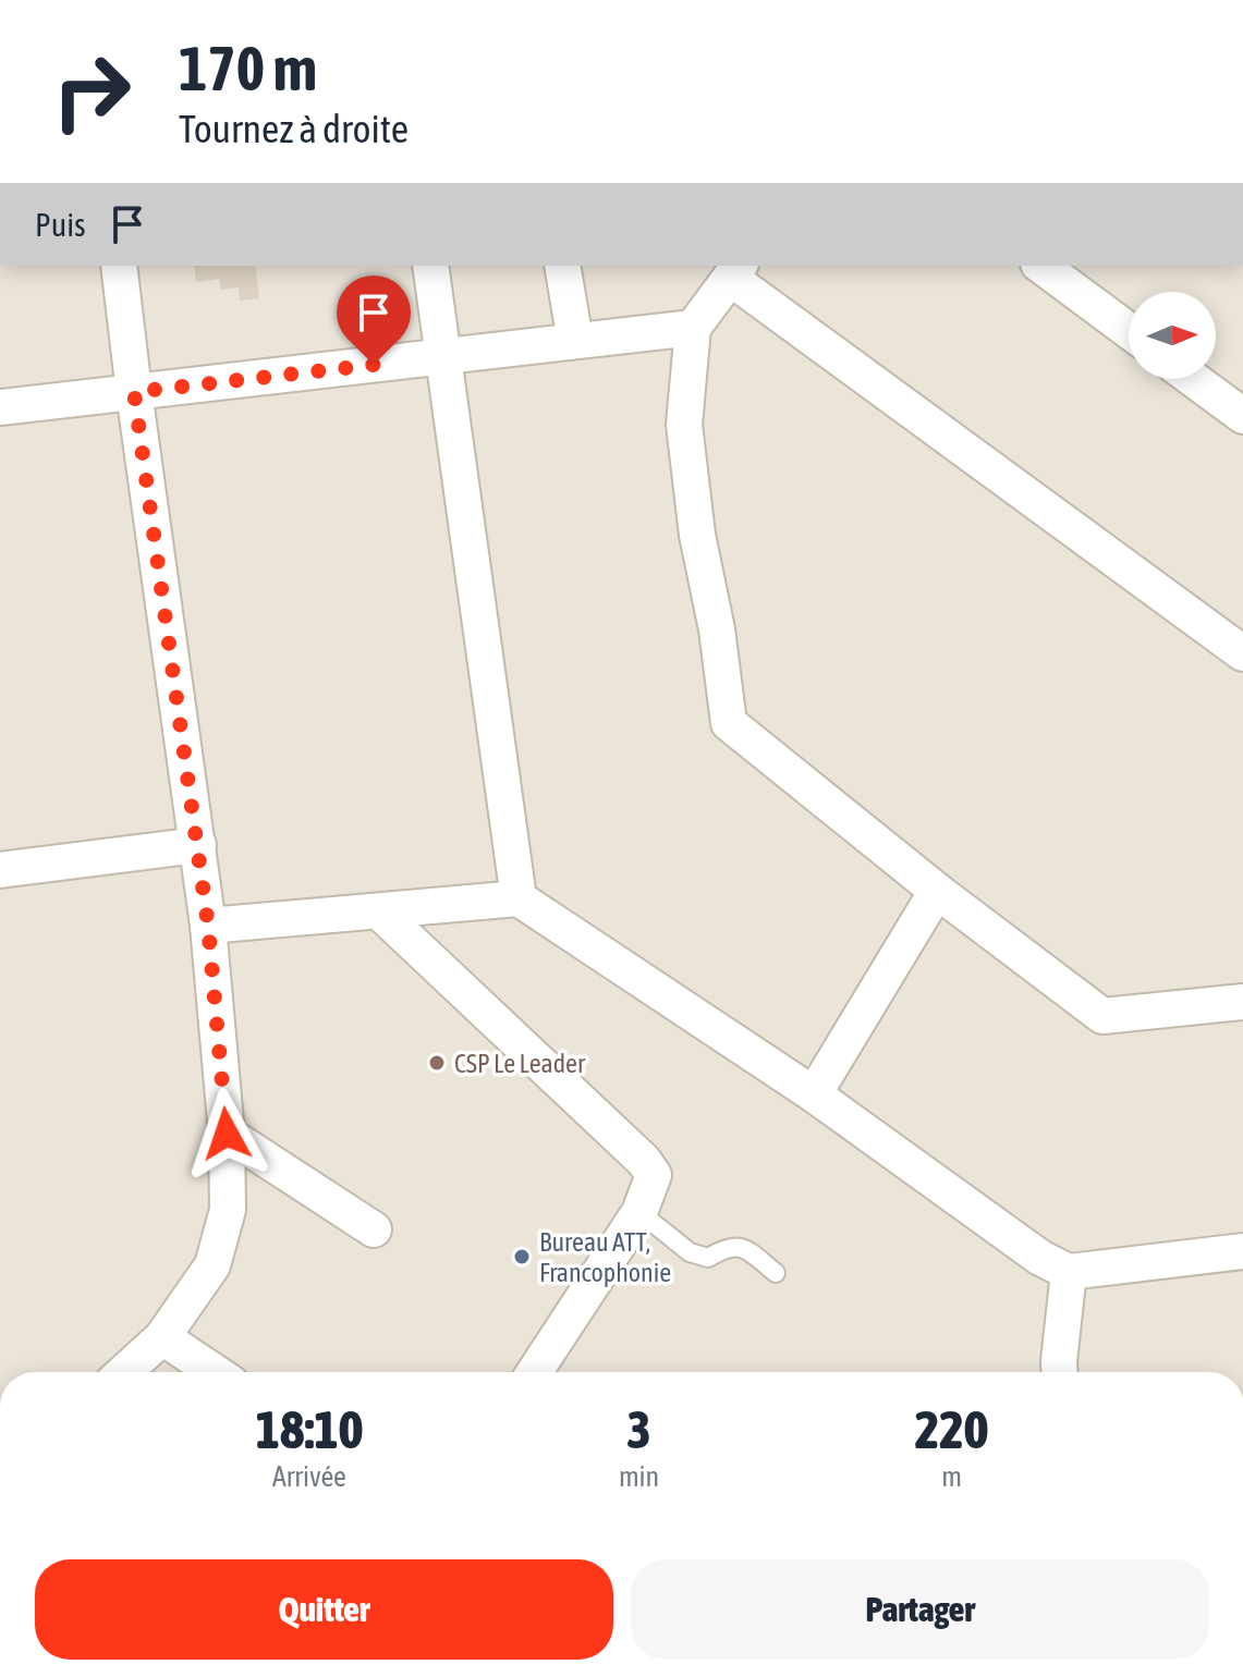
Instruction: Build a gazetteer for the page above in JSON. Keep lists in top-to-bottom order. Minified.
{"places":["CSP Le Leader","Bureau ATT, Francophonie"],"north":"right","page":{"turn":["170 m","Tournez à droite"],"then":"Puis","eta":["18:10","Arrivée","3","min","220","m"],"buttons":["Quitter","Partager"]}}
